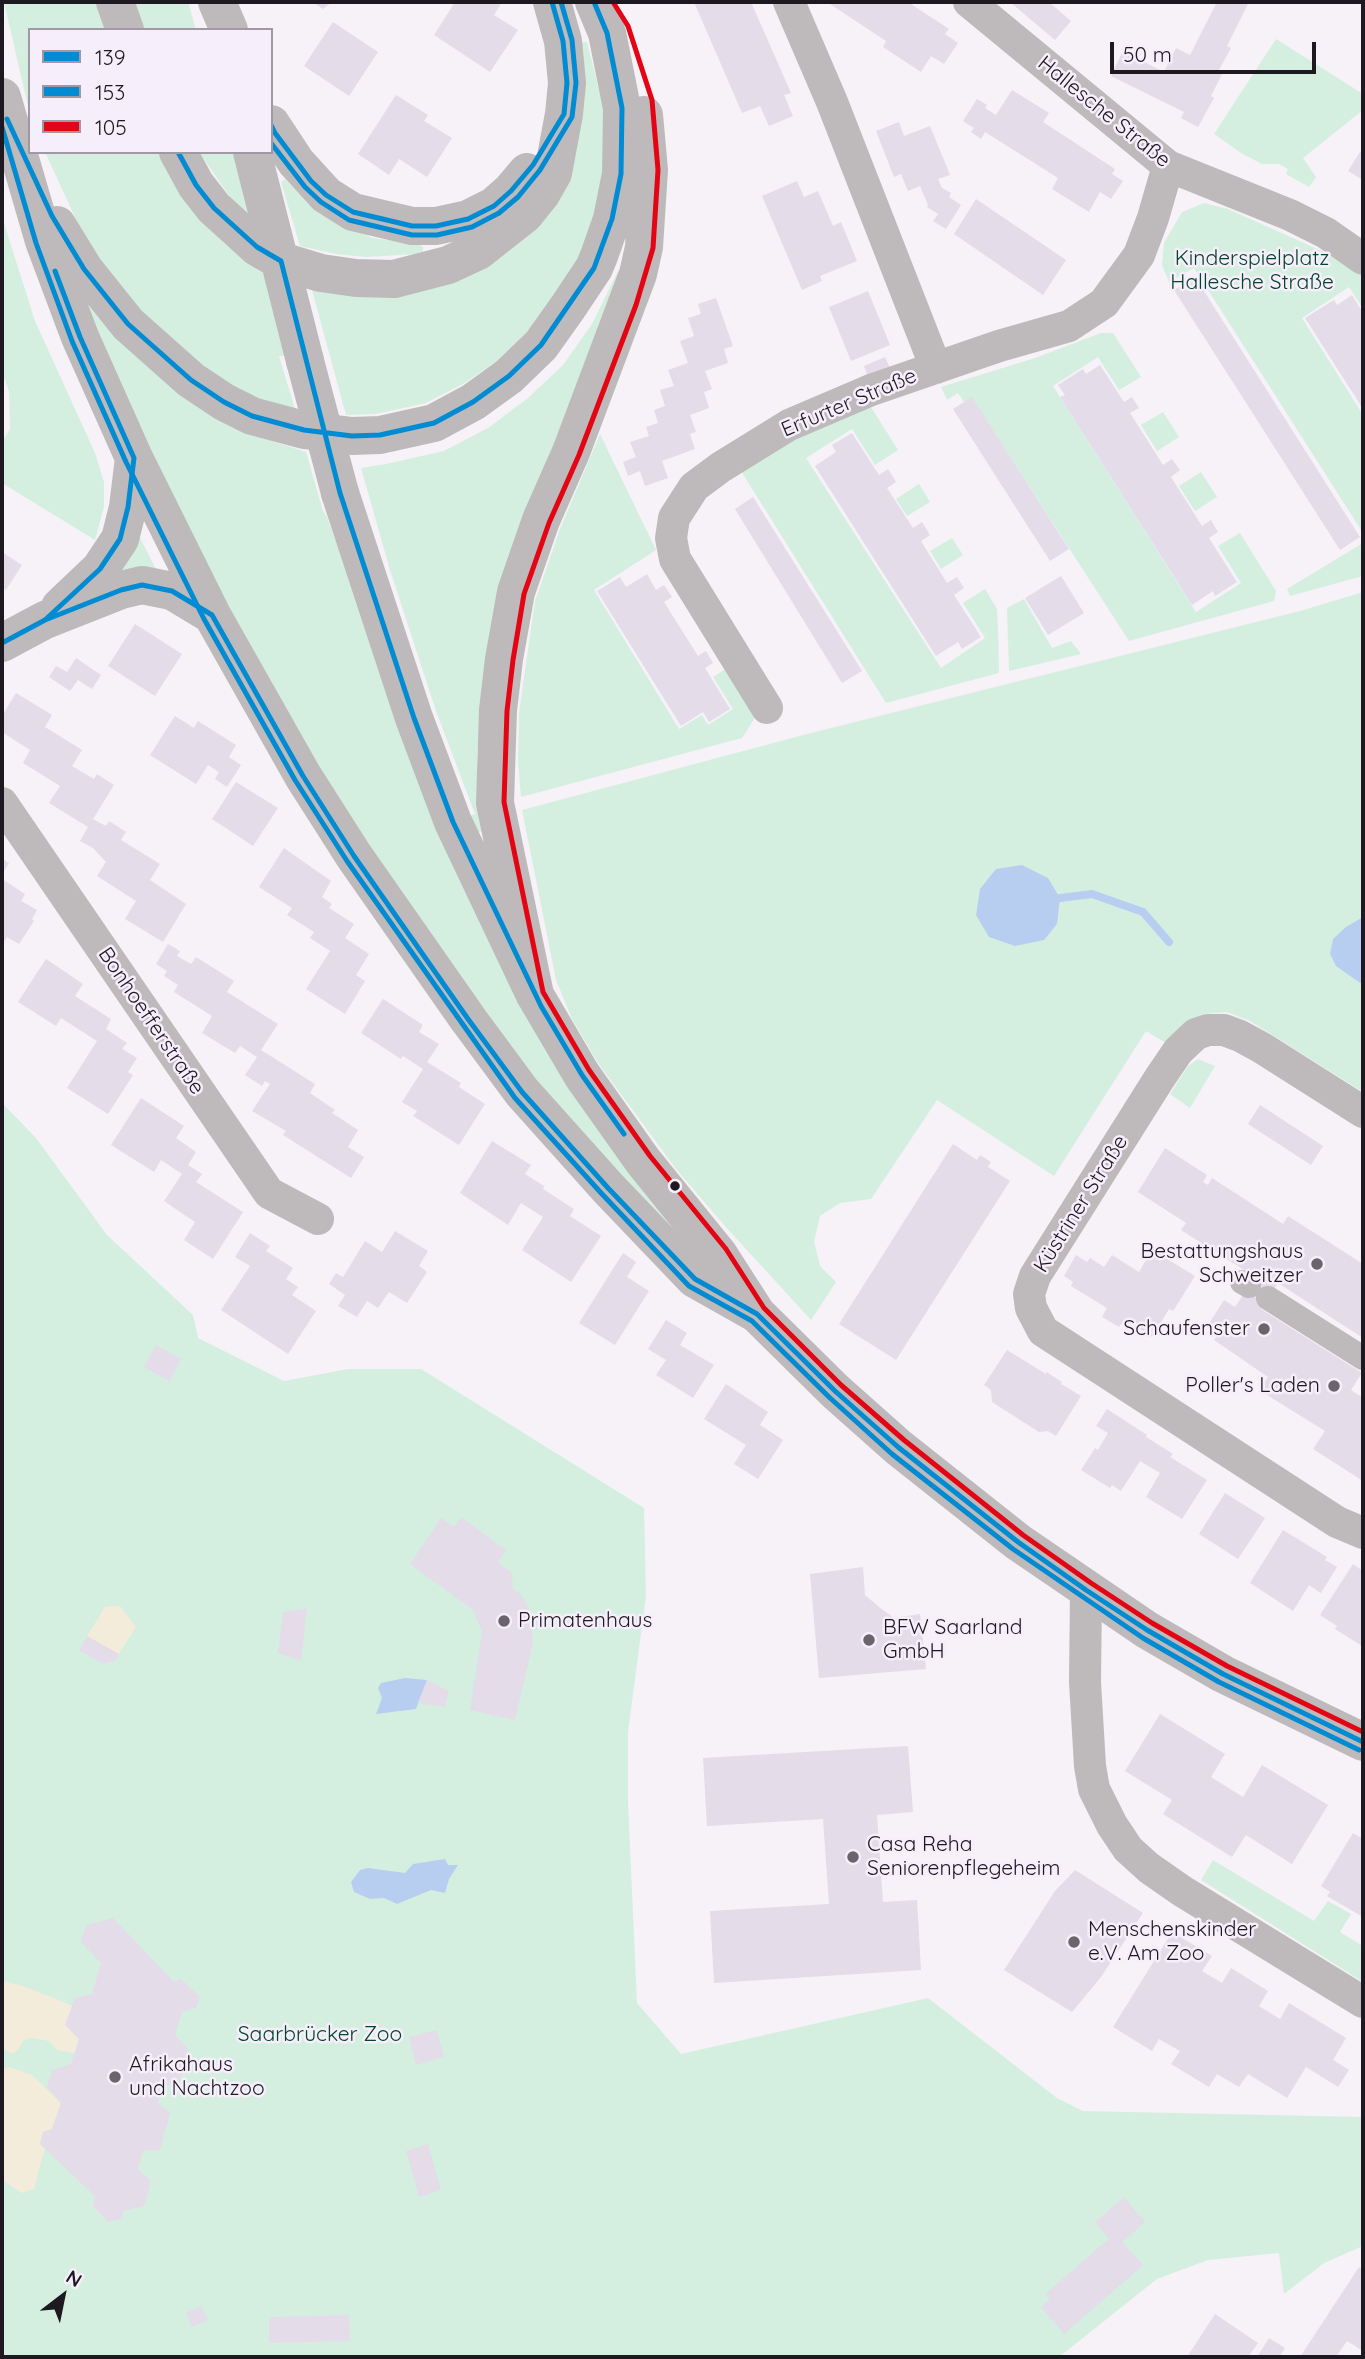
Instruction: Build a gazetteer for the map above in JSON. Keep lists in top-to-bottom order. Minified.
{"streets":{"street":["Hallesche Straße","Erfurter Straße","Bonhoefferstraße","Küstriner Straße"]},"crossings":[["Hallesche Straße","Erfurter Straße"]],"parks":["Kinderspielplatz Hallesche Straße","Saarbrücker Zoo"],"places":["Bestattungshaus Schweitzer","Schaufenster","Poller's Laden","Primatenhaus","BFW Saarland GmbH","Casa Reha Seniorenpflegeheim","Menschenskinder e.V. Am Zoo","Afrikahaus und Nachtzoo"],"lines":["transit line 139","transit line 153","transit line 105"],"legend":["139","153","105"],"scale_bar":"50 m","north":"top right"}
